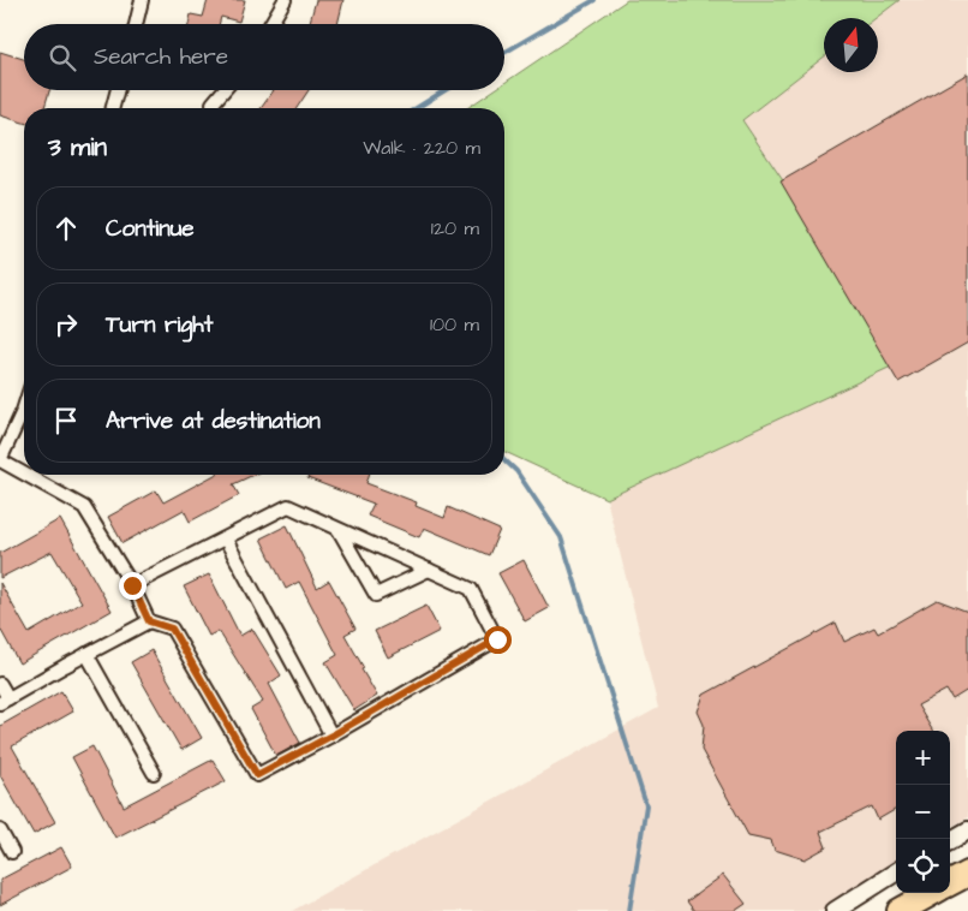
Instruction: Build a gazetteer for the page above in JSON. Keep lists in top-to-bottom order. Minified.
{"north":"top","page":{"search":"Search here","heading":["3 min","Walk · 220 m"],"list":[["Continue","120 m"],["Turn right","100 m"],"Arrive at destination"],"map_buttons":["+","−"]}}
